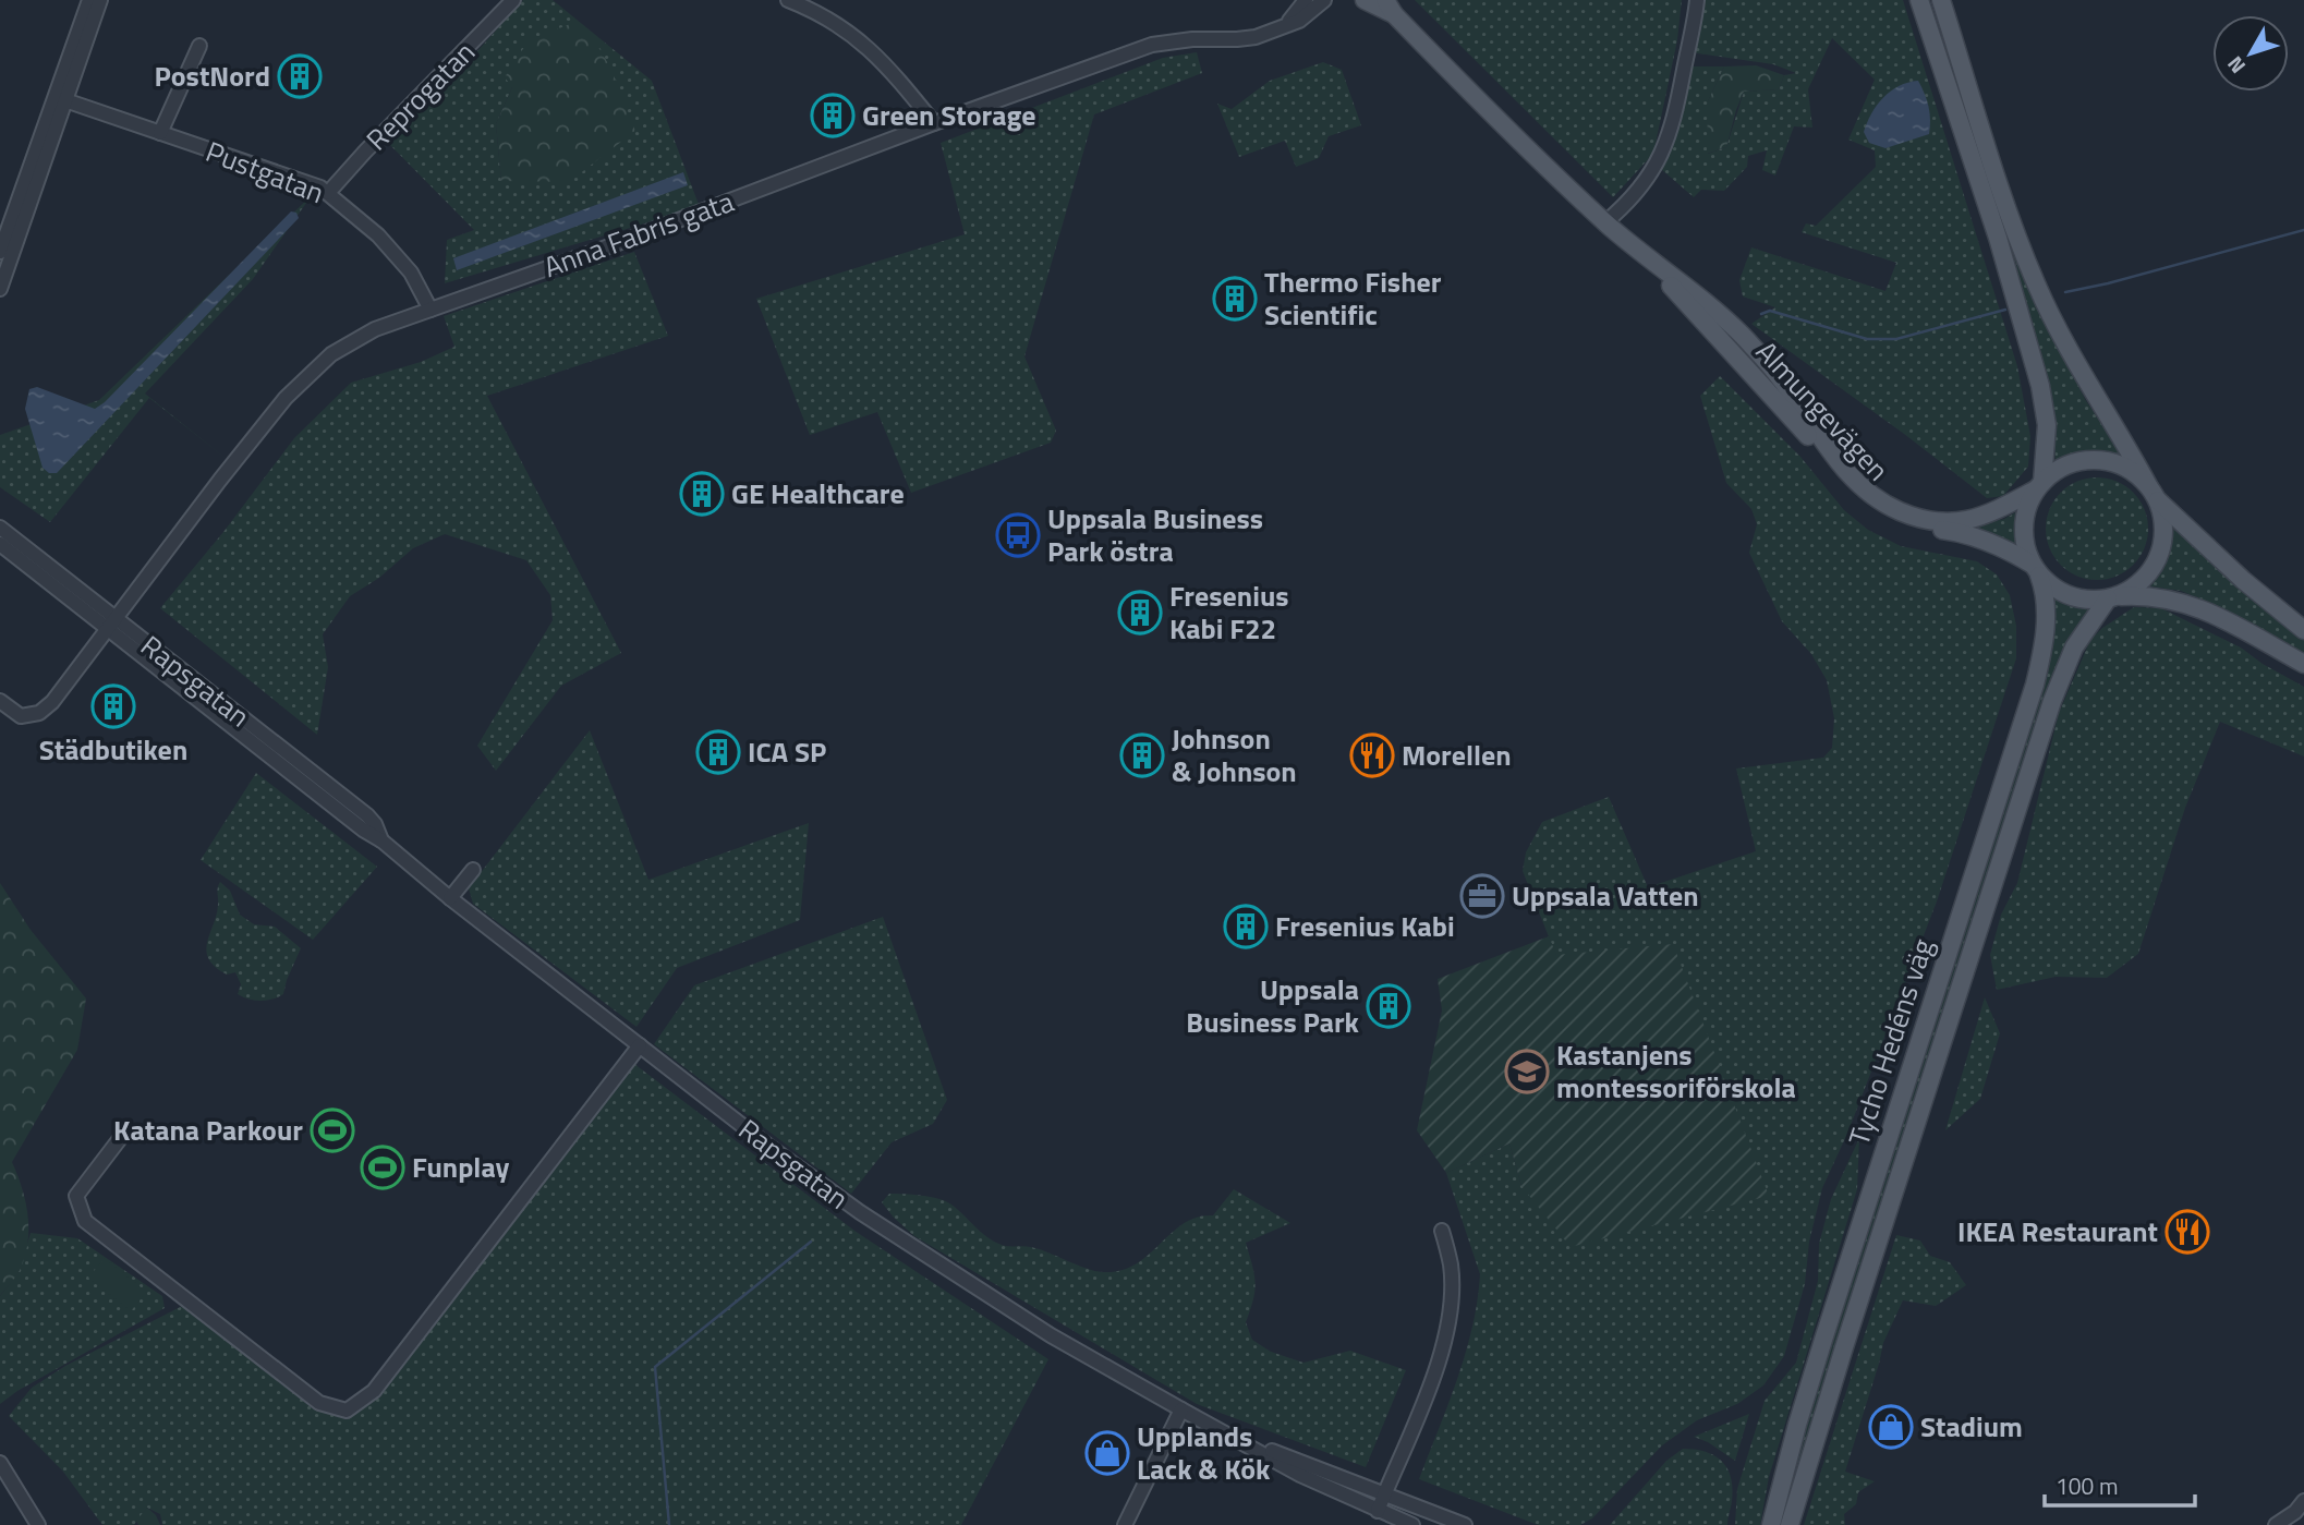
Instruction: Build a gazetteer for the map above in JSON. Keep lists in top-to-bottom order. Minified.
{"streets":{"main road":["Almungevägen","Tycho Hedéns väg"],"street":["Reprogatan","Pustgatan","Anna Fabris gata","Rapsgatan"]},"crossings":[["Reprogatan","Pustgatan"],["Pustgatan","Anna Fabris gata"],["Anna Fabris gata","Rapsgatan"],["Almungevägen","Tycho Hedéns väg"]],"places":{"building":["PostNord","Green Storage","Thermo Fisher Scientific","GE Healthcare","Fresenius Kabi F22","Städbutiken","ICA SP","Johnson & Johnson","Fresenius Kabi","Uppsala Business Park"],"bus stop":["Uppsala Business Park östra"],"restaurant":["Morellen","IKEA Restaurant"],"office":["Uppsala Vatten"],"school or university":["Kastanjens montessoriförskola"],"sports":["Katana Parkour","Funplay"],"shop":["Stadium","Upplands Lack & Kök"]},"scale_bar":"100 m","north":"bottom left"}
